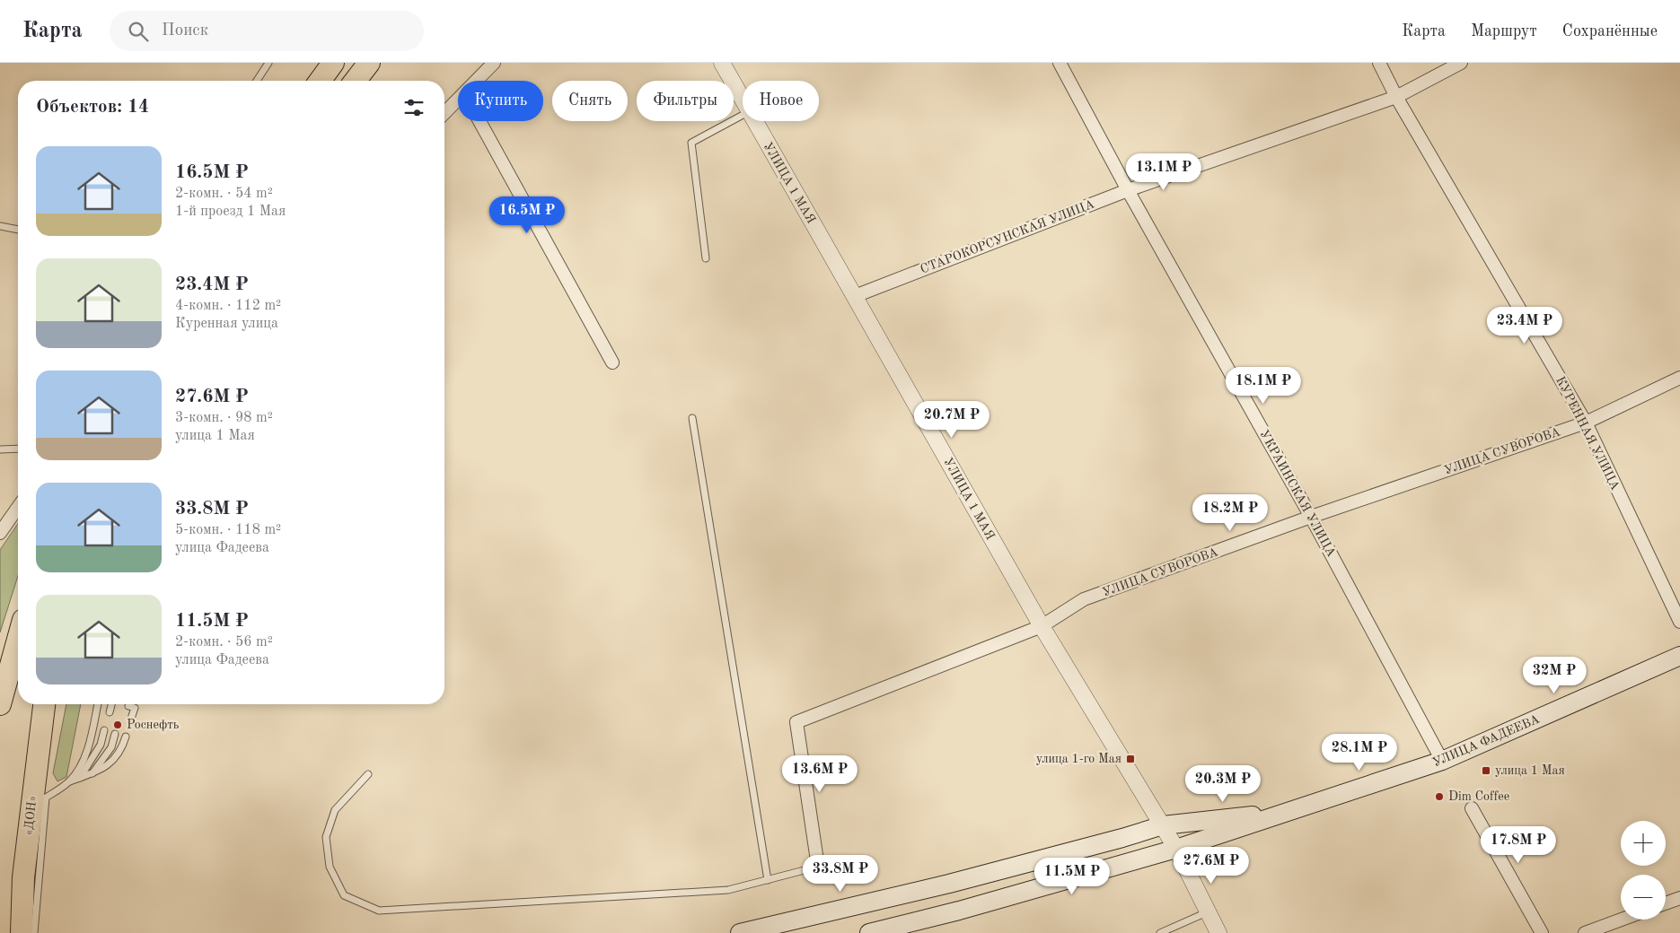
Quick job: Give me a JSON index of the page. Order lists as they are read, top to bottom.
{
  "streets": {
    "highway": ["«ДОН»"],
    "main road": ["УЛИЦА ФАДЕЕВА"],
    "street": [
      "УЛИЦА 1 МАЯ",
      "СТАРОКОРСУНСКАЯ УЛИЦА",
      "КУРЕННАЯ УЛИЦА",
      "УЛИЦА СУВОРОВА",
      "УКРАИНСКАЯ УЛИЦА"
    ]
  },
  "crossings": [
    ["УЛИЦА 1 МАЯ", "СТАРОКОРСУНСКАЯ УЛИЦА"],
    ["УЛИЦА 1 МАЯ", "УЛИЦА СУВОРОВА"],
    ["УЛИЦА 1 МАЯ", "УЛИЦА ФАДЕЕВА"],
    ["СТАРОКОРСУНСКАЯ УЛИЦА", "КУРЕННАЯ УЛИЦА"],
    ["СТАРОКОРСУНСКАЯ УЛИЦА", "УКРАИНСКАЯ УЛИЦА"],
    ["КУРЕННАЯ УЛИЦА", "УЛИЦА СУВОРОВА"],
    ["УЛИЦА СУВОРОВА", "УКРАИНСКАЯ УЛИЦА"],
    ["УКРАИНСКАЯ УЛИЦА", "УЛИЦА ФАДЕЕВА"]
  ],
  "places": {
    "other": ["Роснефть", "Dim Coffee"],
    "transit": ["улица 1-го Мая", "улица 1 Мая"]
  },
  "page": {
    "header": "Карта",
    "search": "Поиск",
    "nav": ["Карта", "Маршрут", "Сохранённые"],
    "chip": [
      "Купить",
      "Снять",
      "Фильтры",
      "Новое"
    ],
    "heading": "Объектов: 14",
    "list": [
      {
        "name": "16.5M ₽",
        "note": "2-комн. · 54 m² · 1-й проезд 1 Мая"
      },
      {
        "name": "23.4M ₽",
        "note": "4-комн. · 112 m² · Куренная улица"
      },
      {
        "name": "27.6M ₽",
        "note": "3-комн. · 98 m² · улица 1 Мая"
      },
      {
        "name": "33.8M ₽",
        "note": "5-комн. · 118 m² · улица Фадеева"
      },
      {
        "name": "11.5M ₽",
        "note": "2-комн. · 56 m² · улица Фадеева"
      }
    ],
    "price": [
      "13.1M ₽",
      "16.5M ₽",
      "23.4M ₽",
      "18.1M ₽",
      "20.7M ₽",
      "18.2M ₽",
      "32M ₽",
      "28.1M ₽",
      "13.6M ₽",
      "20.3M ₽",
      "17.8M ₽",
      "27.6M ₽",
      "33.8M ₽",
      "11.5M ₽"
    ],
    "map_buttons": ["+", "−"]
  }
}
